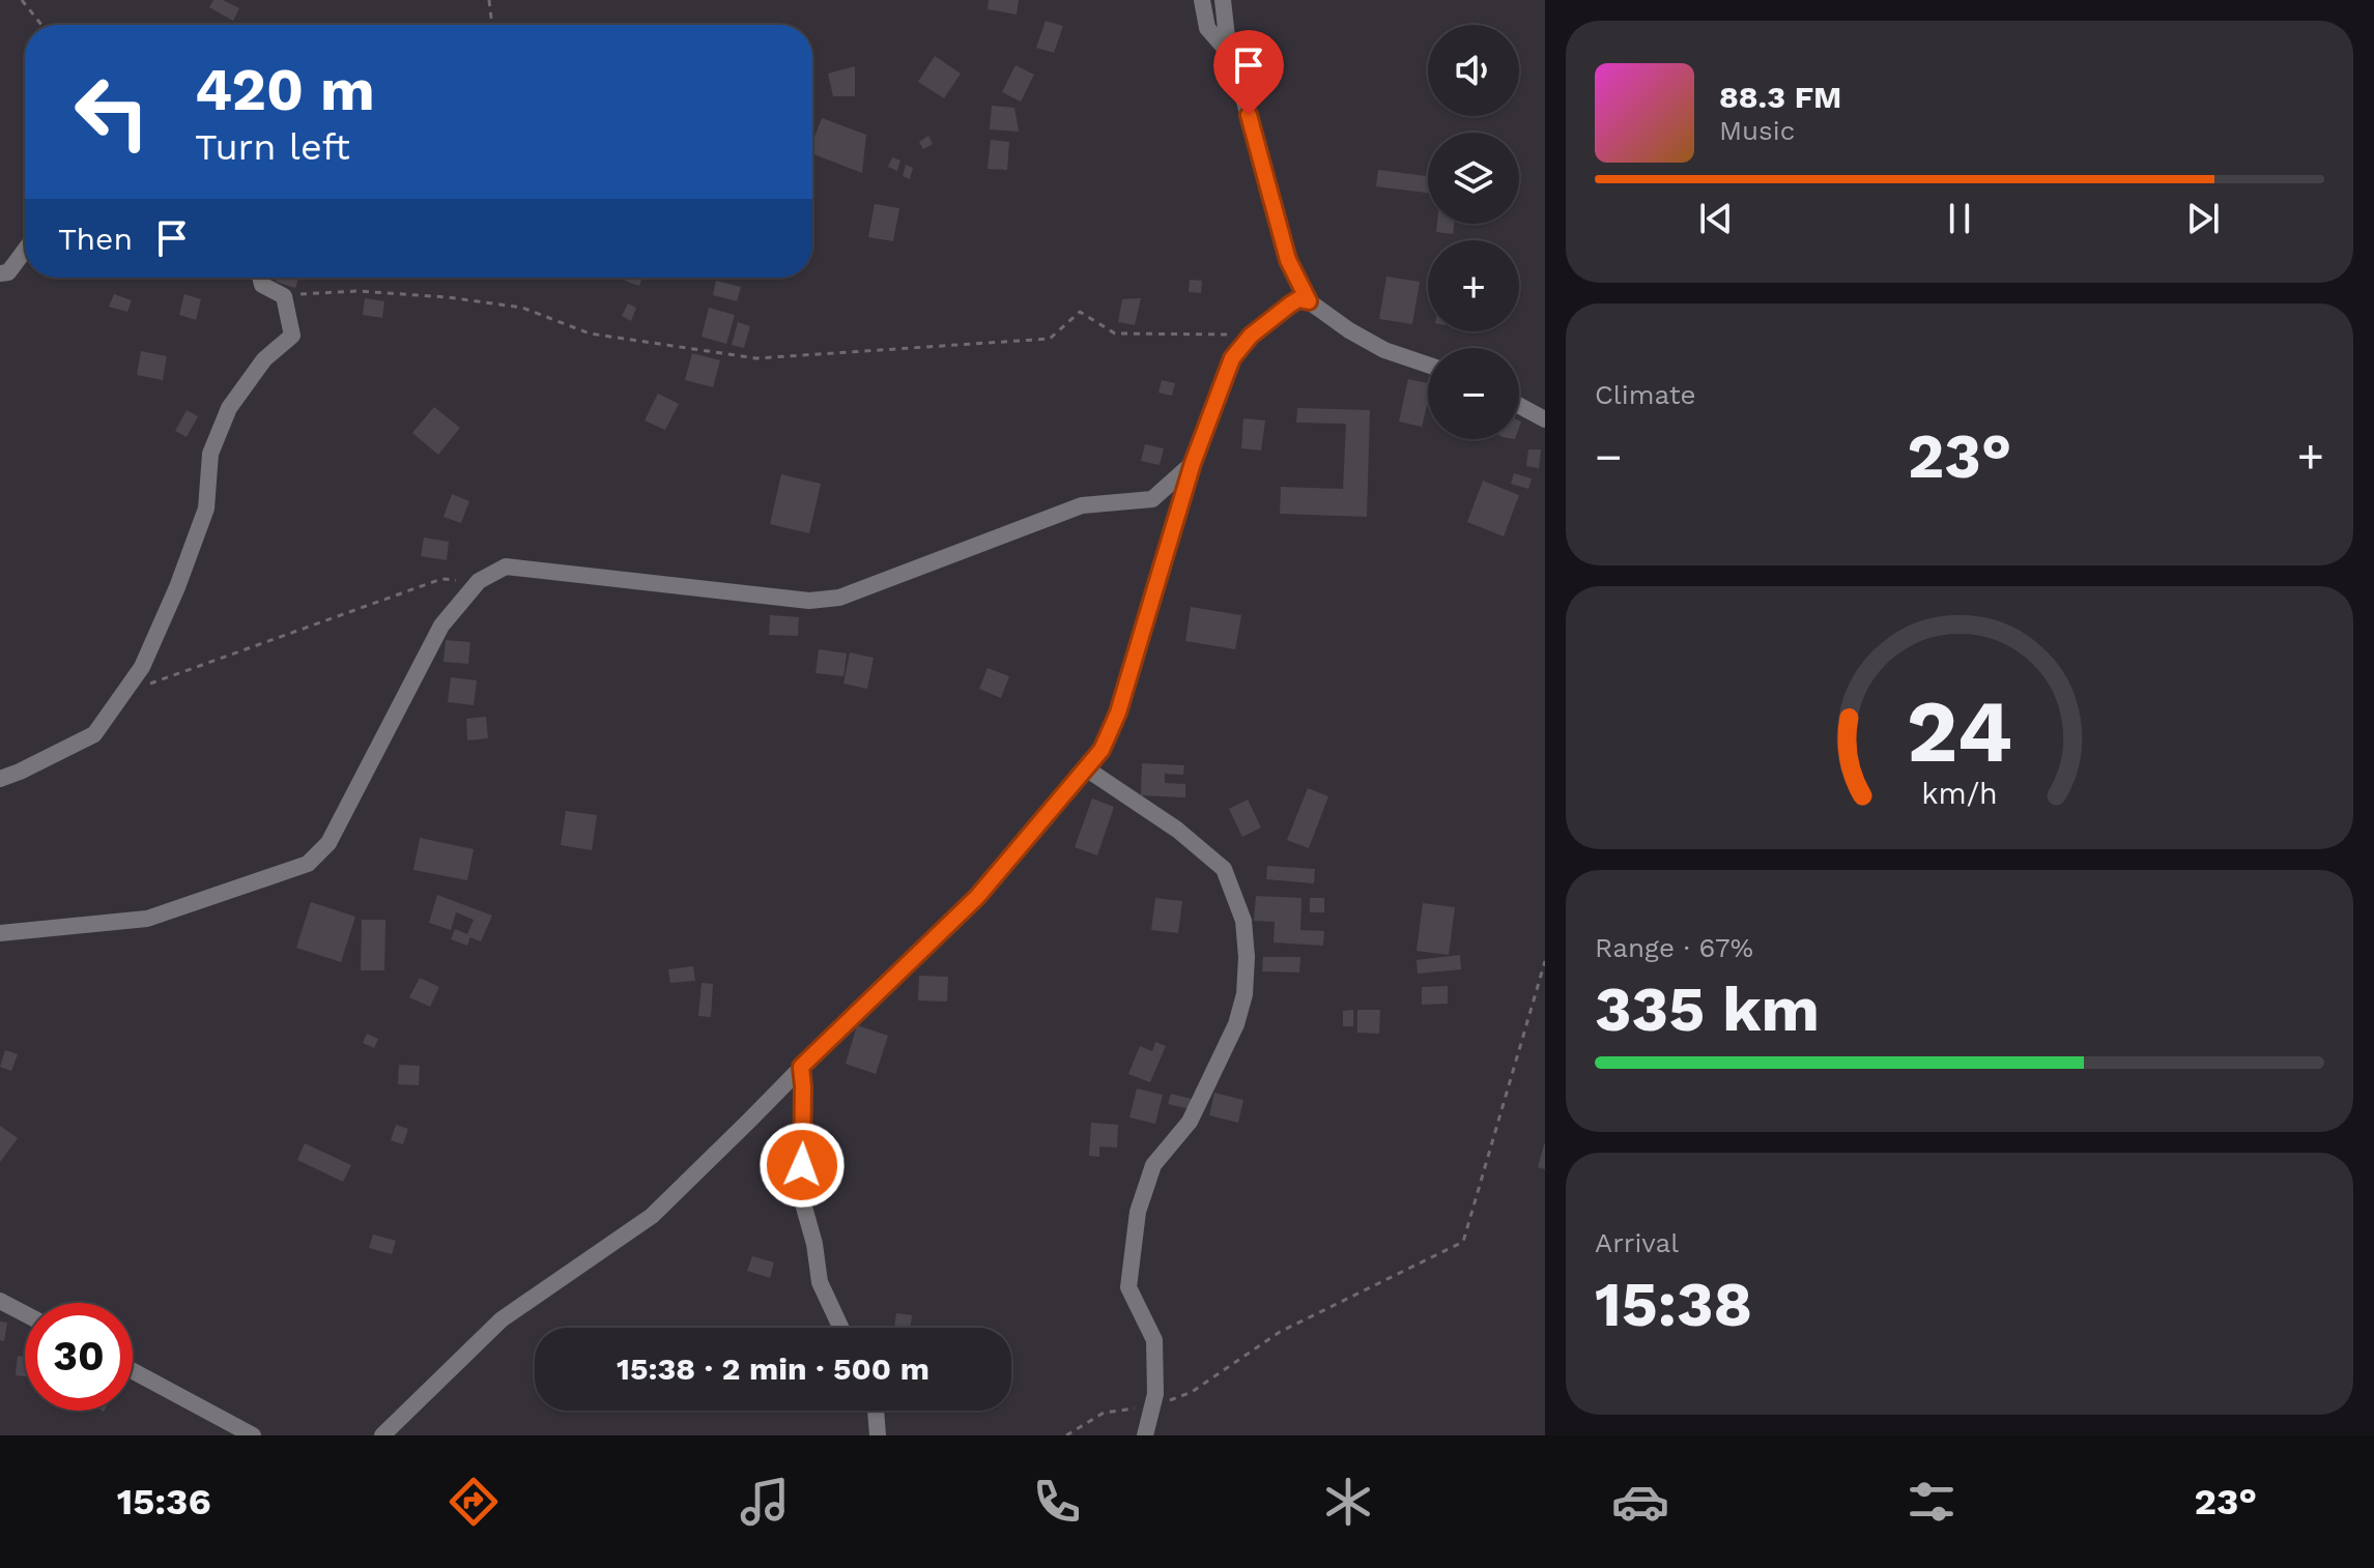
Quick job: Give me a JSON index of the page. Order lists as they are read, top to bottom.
{
  "page": {
    "map_buttons": ["+", "−"],
    "turn": ["420 m", "Turn left"],
    "song": ["88.3 FM", "Music"],
    "then": "Then",
    "tile": [
      "Climate",
      ["Range · 67%", "335 km"],
      ["Arrival", "15:38"]
    ],
    "heat": ["−", "23°", "+"],
    "limit": "30",
    "trip": "15:38 · 2 min · 500 m",
    "tabs": ["15:36", "23°"],
    "gauge": ["24", "km/h"]
  }
}
